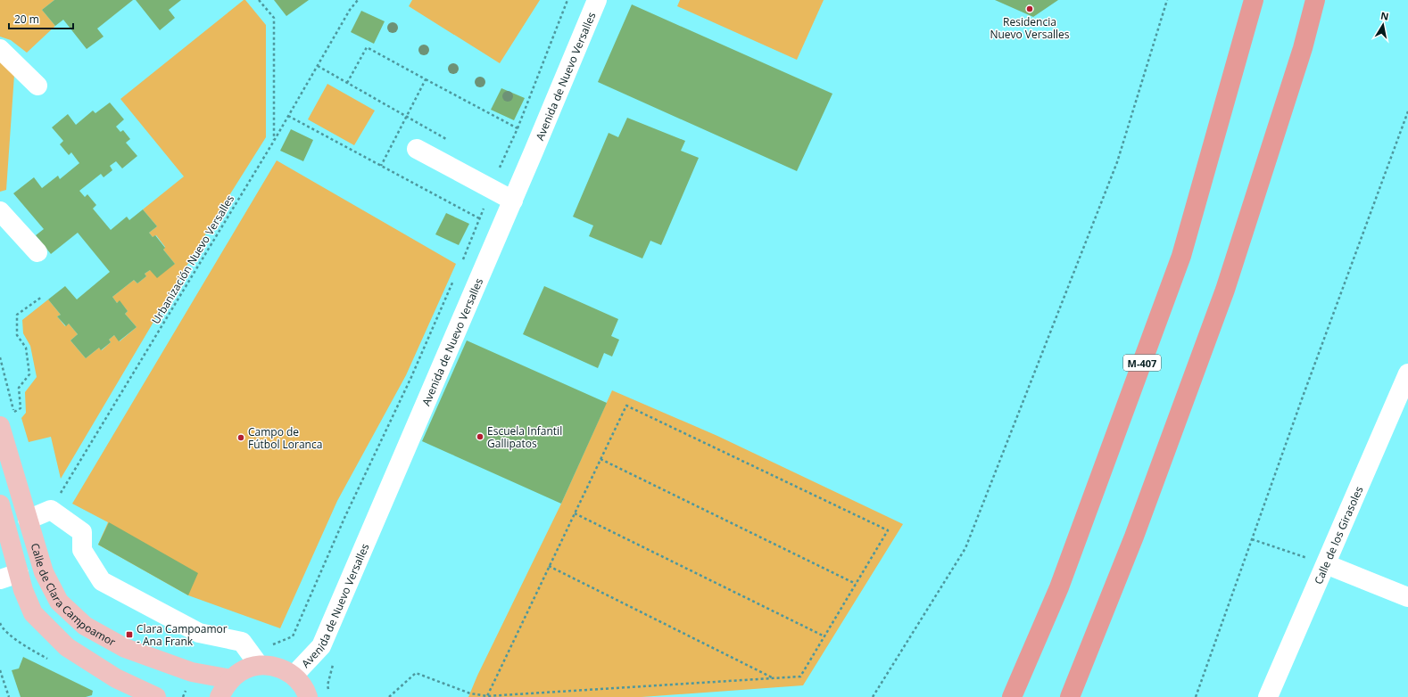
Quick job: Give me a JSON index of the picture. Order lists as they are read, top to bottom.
{
  "streets": {
    "highway": ["M-407"],
    "main road": ["Calle de Clara Campoamor"],
    "street": ["Avenida de Nuevo Versalles", "Calle de los Girasoles"],
    "path": ["Urbanización Nuevo Versalles"]
  },
  "places": {
    "other": ["Residencia Nuevo Versalles", "Escuela Infantil Gallipatos", "Campo de Fútbol Loranca"],
    "transit": ["Clara Campoamor - Ana Frank"]
  },
  "scale_bar": "20 m",
  "north": "top"
}
